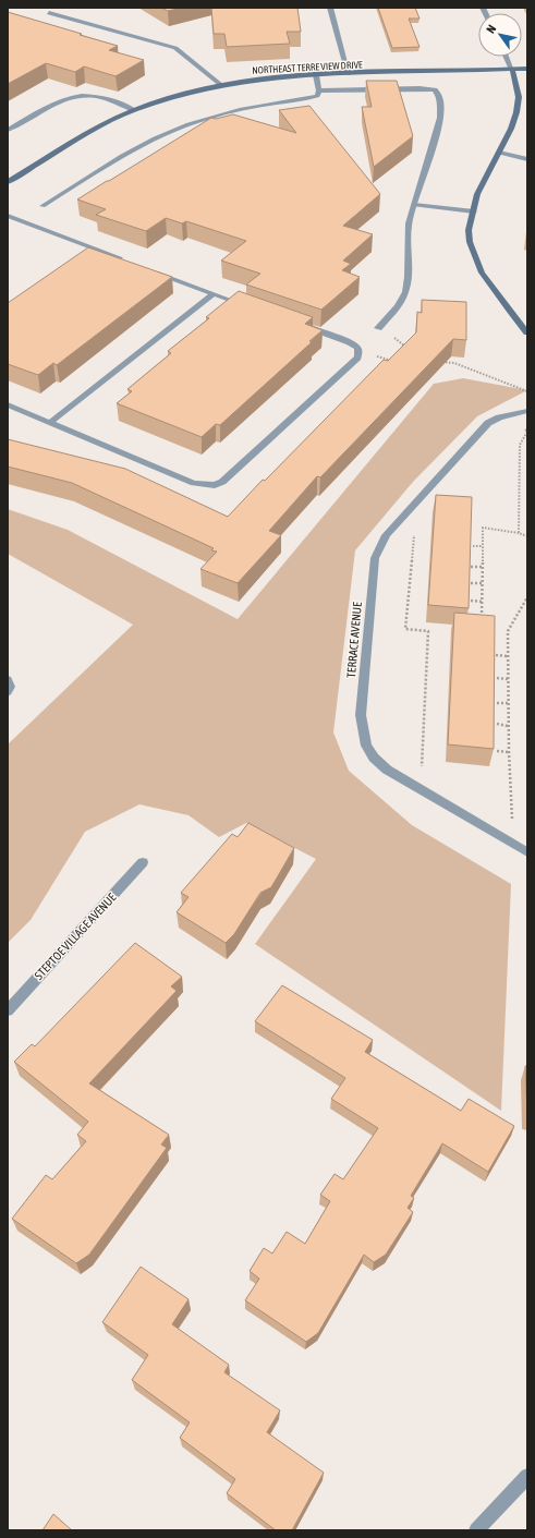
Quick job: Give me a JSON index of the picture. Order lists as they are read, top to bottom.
{
  "streets": {
    "main road": ["NORTHEAST TERRE VIEW DRIVE"],
    "street": ["TERRACE AVENUE", "STEPTOE VILLAGE AVENUE"]
  },
  "north": "top left"
}
